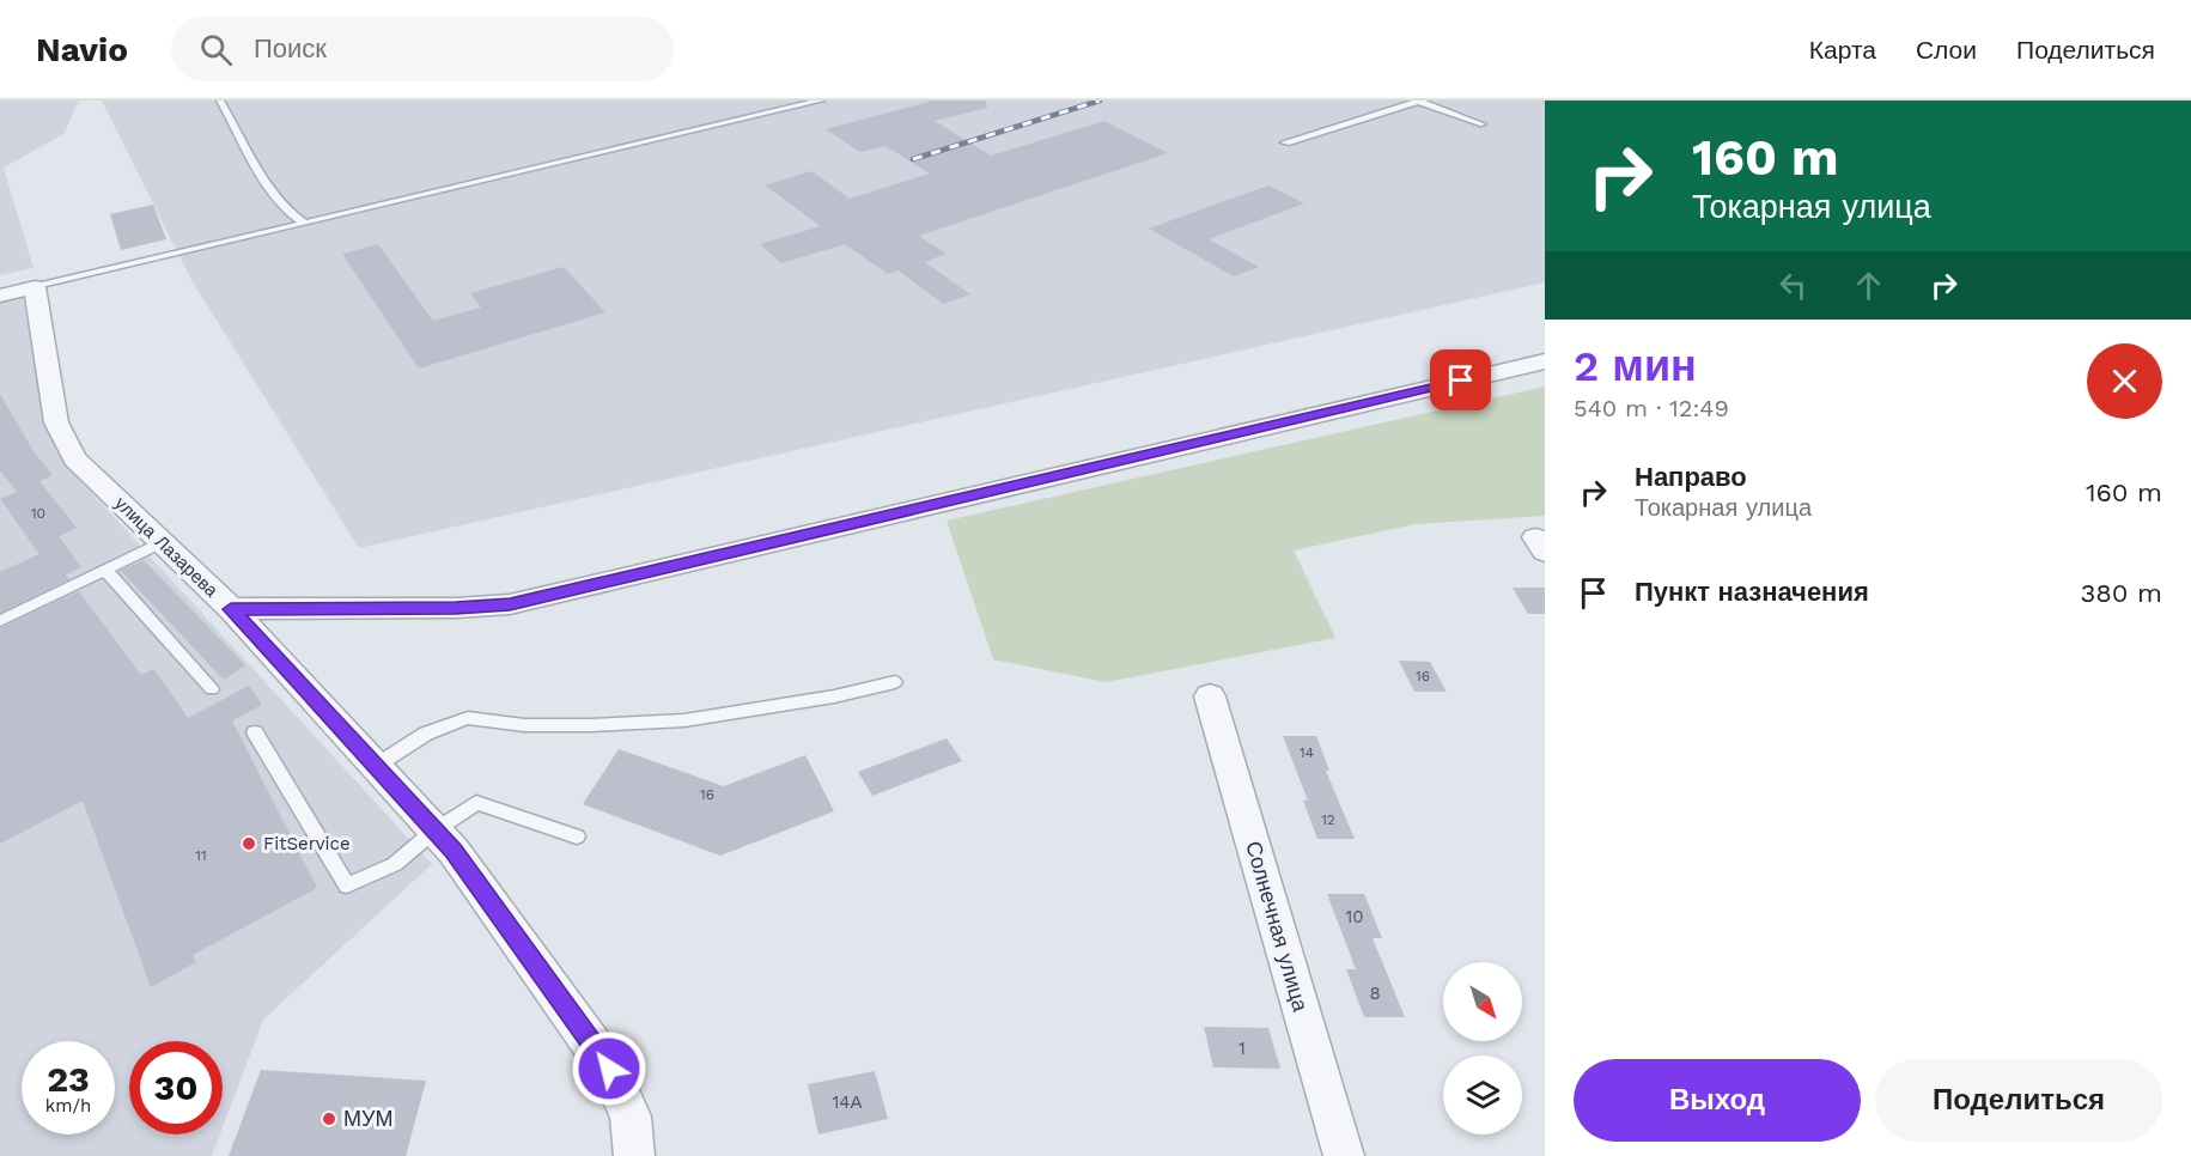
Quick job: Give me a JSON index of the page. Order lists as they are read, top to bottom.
{
  "streets": {
    "street": ["улица Лазарева", "Солнечная улица"]
  },
  "places": ["FitService", "МУМ"],
  "house_numbers": [
    "10",
    "16",
    "14",
    "16",
    "12",
    "11",
    "10",
    "8",
    "1",
    "14А"
  ],
  "north": "bottom right",
  "page": {
    "header": "Navio",
    "search": "Поиск",
    "nav": ["Карта", "Слои", "Поделиться"],
    "turn": ["160 m", "Токарная улица"],
    "heading": ["2 мин", "540 m · 12:49"],
    "list": [
      {
        "name": "Направо",
        "note": "Токарная улица",
        "value": "160 m"
      },
      {
        "name": "Пункт назначения",
        "value": "380 m"
      }
    ],
    "speed": "23 km/h",
    "limit": "30",
    "buttons": ["Выход", "Поделиться"]
  }
}
